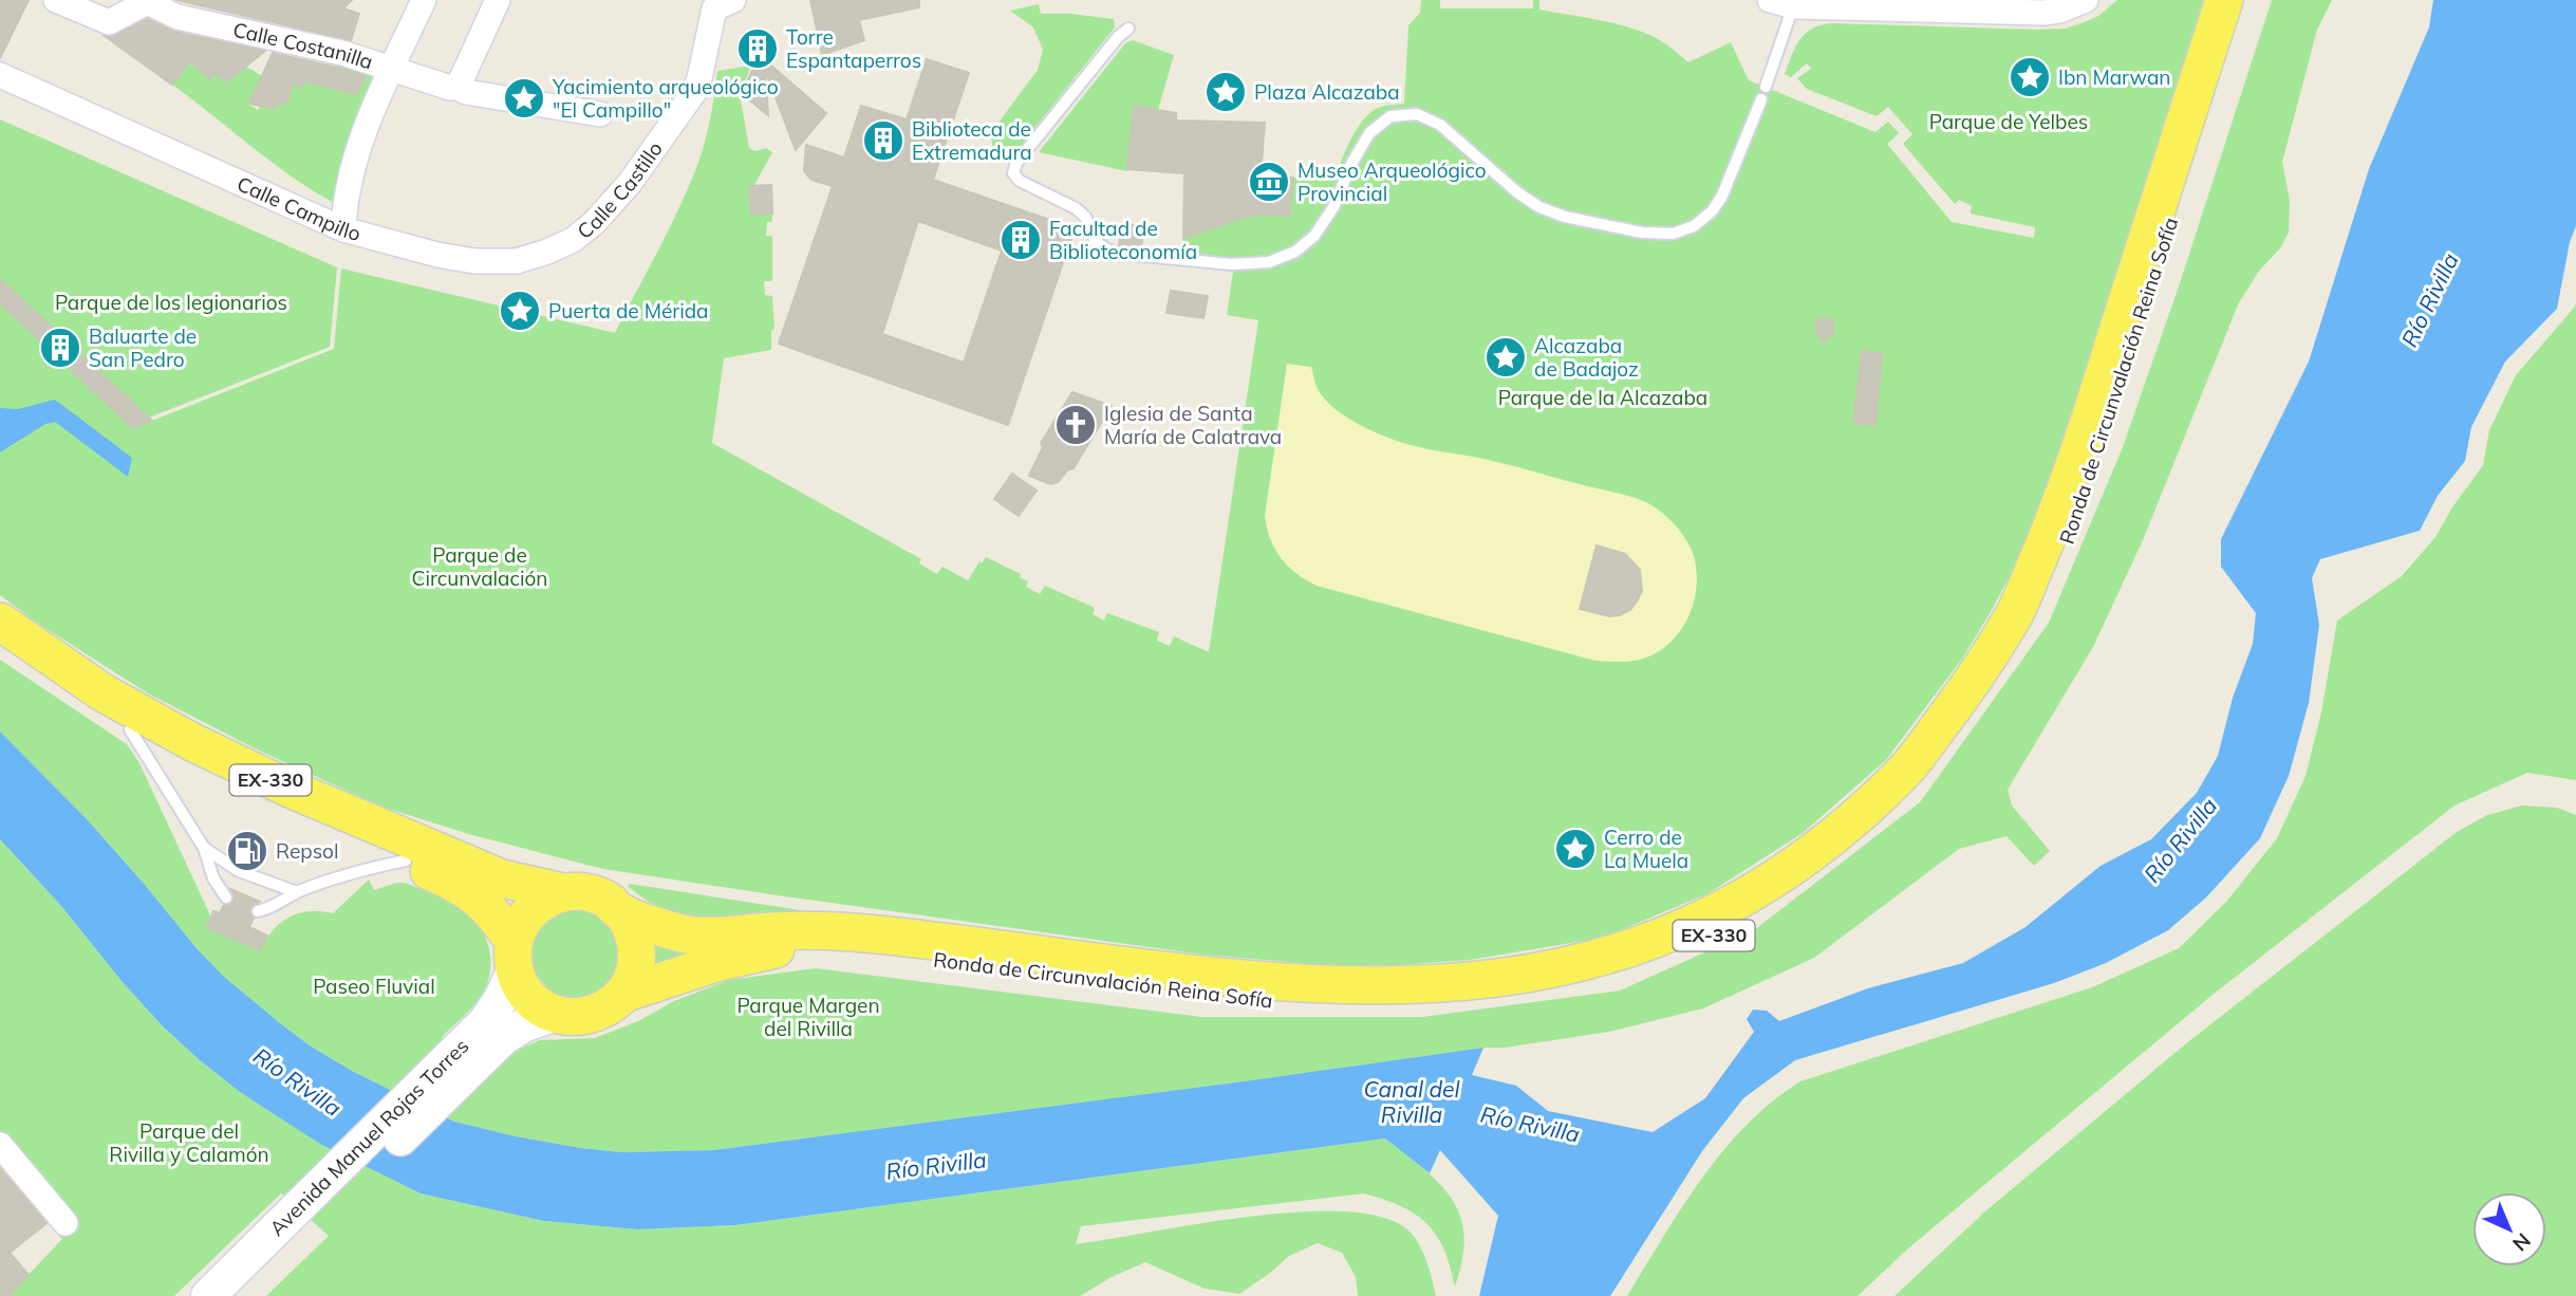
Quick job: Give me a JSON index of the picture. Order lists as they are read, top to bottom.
{
  "streets": {
    "main road": ["Ronda de Circunvalación Reina Sofía", "EX-330", "Avenida Manuel Rojas Torres"],
    "street": ["Calle Costanilla", "Calle Castillo", "Calle Campillo"]
  },
  "crossings": [
    ["Calle Castillo", "Calle Campillo"],
    ["Ronda de Circunvalación Reina Sofía", "EX-330"],
    ["Ronda de Circunvalación Reina Sofía", "Avenida Manuel Rojas Torres"],
    ["EX-330", "Avenida Manuel Rojas Torres"]
  ],
  "water": ["Río Rivilla", "Canal del Rivilla"],
  "parks": [
    "Parque de Yelbes",
    "Parque de los legionarios",
    "Parque de la Alcazaba",
    "Parque de Circunvalación",
    "Paseo Fluvial",
    "Parque Margen del Rivilla",
    "Parque del Rivilla y Calamón"
  ],
  "places": {
    "building": [
      "Torre Espantaperros",
      "Biblioteca de Extremadura",
      "Facultad de Biblioteconomía",
      "Baluarte de San Pedro"
    ],
    "place": [
      "Ibn Marwan",
      "Plaza Alcazaba",
      "Yacimiento arqueológico \"El Campillo\"",
      "Puerta de Mérida",
      "Alcazaba de Badajoz",
      "Cerro de La Muela"
    ],
    "museum": ["Museo Arqueológico Provincial"],
    "church": ["Iglesia de Santa María de Calatrava"],
    "fuel station": ["Repsol"]
  },
  "north": "bottom right"
}
